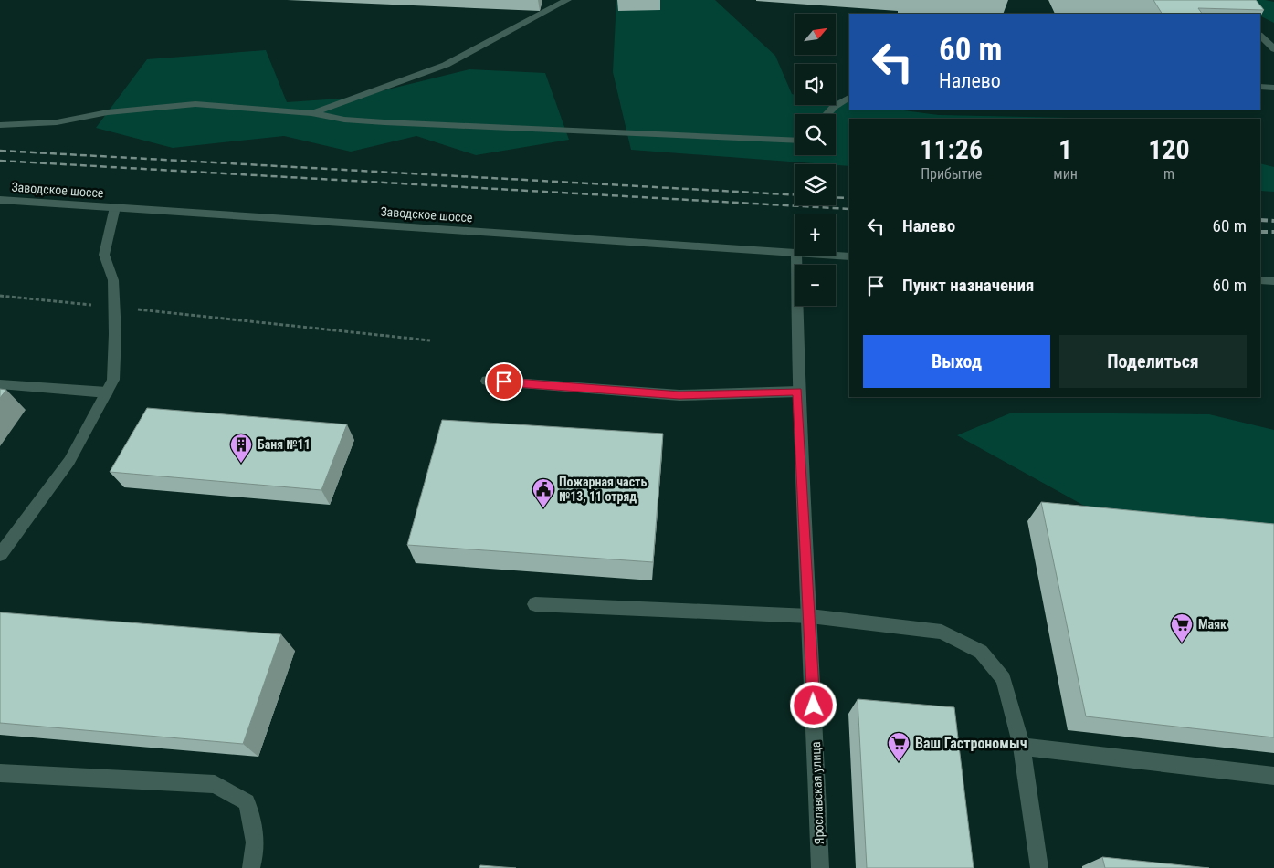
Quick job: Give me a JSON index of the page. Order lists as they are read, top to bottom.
{
  "streets": {
    "street": ["Заводское шоссе", "Ярославская улица"]
  },
  "places": {
    "building": ["Баня №11"],
    "public building": ["Пожарная часть №13, 11 отряд"],
    "supermarket": ["Маяк", "Ваш Гастрономыч"]
  },
  "north": "top right",
  "page": {
    "map_buttons": ["+", "−"],
    "turn": ["60 m", "Налево"],
    "eta": [
      "11:26",
      "Прибытие",
      "1",
      "мин",
      "120",
      "m"
    ],
    "list": [
      {
        "name": "Налево",
        "value": "60 m"
      },
      {
        "name": "Пункт назначения",
        "value": "60 m"
      }
    ],
    "buttons": ["Выход", "Поделиться"]
  }
}
